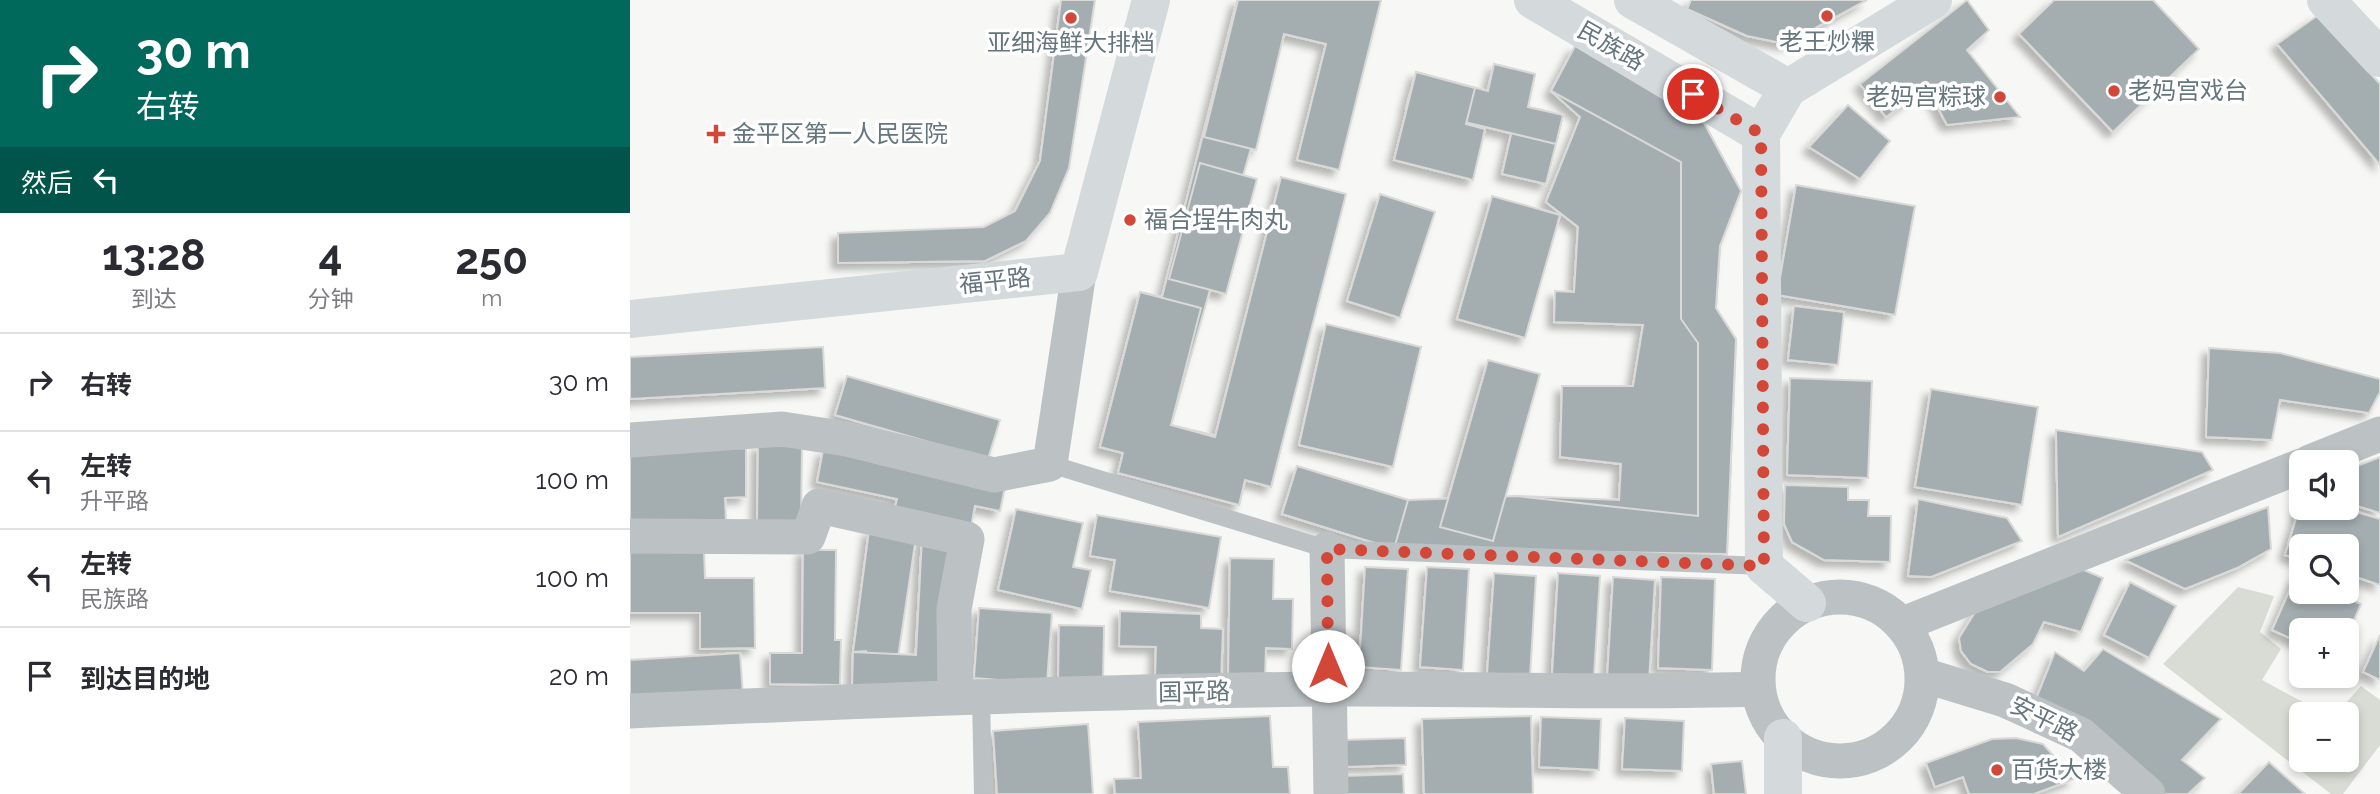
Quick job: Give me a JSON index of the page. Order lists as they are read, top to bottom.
{
  "streets": {
    "street": [
      "民族路",
      "福平路",
      "国平路",
      "安平路"
    ]
  },
  "crossings": [
    ["国平路", "安平路"]
  ],
  "places": {
    "other": [
      "老王炒粿",
      "亚细海鲜大排档",
      "老妈宫戏台",
      "老妈宫粽球",
      "福合埕牛肉丸",
      "百货大楼"
    ],
    "health": ["金平区第一人民医院"]
  },
  "page": {
    "turn": ["30 m", "右转"],
    "then": "然后",
    "eta": [
      "13:28",
      "到达",
      "4",
      "分钟",
      "250",
      "m"
    ],
    "list": [
      {
        "name": "右转",
        "value": "30 m"
      },
      {
        "name": "左转",
        "note": "升平路",
        "value": "100 m"
      },
      {
        "name": "左转",
        "note": "民族路",
        "value": "100 m"
      },
      {
        "name": "到达目的地",
        "value": "20 m"
      }
    ],
    "map_buttons": ["+", "−"]
  }
}
